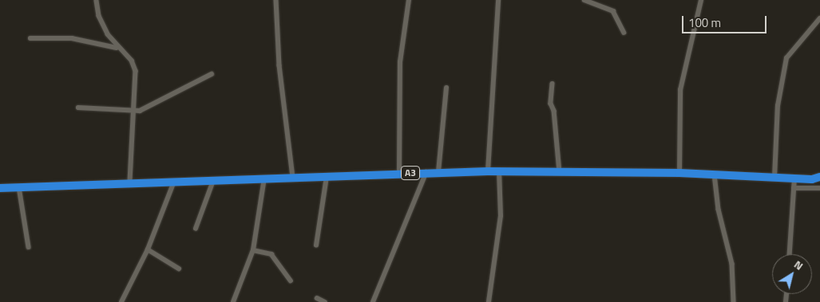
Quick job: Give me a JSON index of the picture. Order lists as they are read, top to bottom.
{
  "streets": {
    "highway": ["A3"]
  },
  "scale_bar": "100 m",
  "north": "top right"
}
